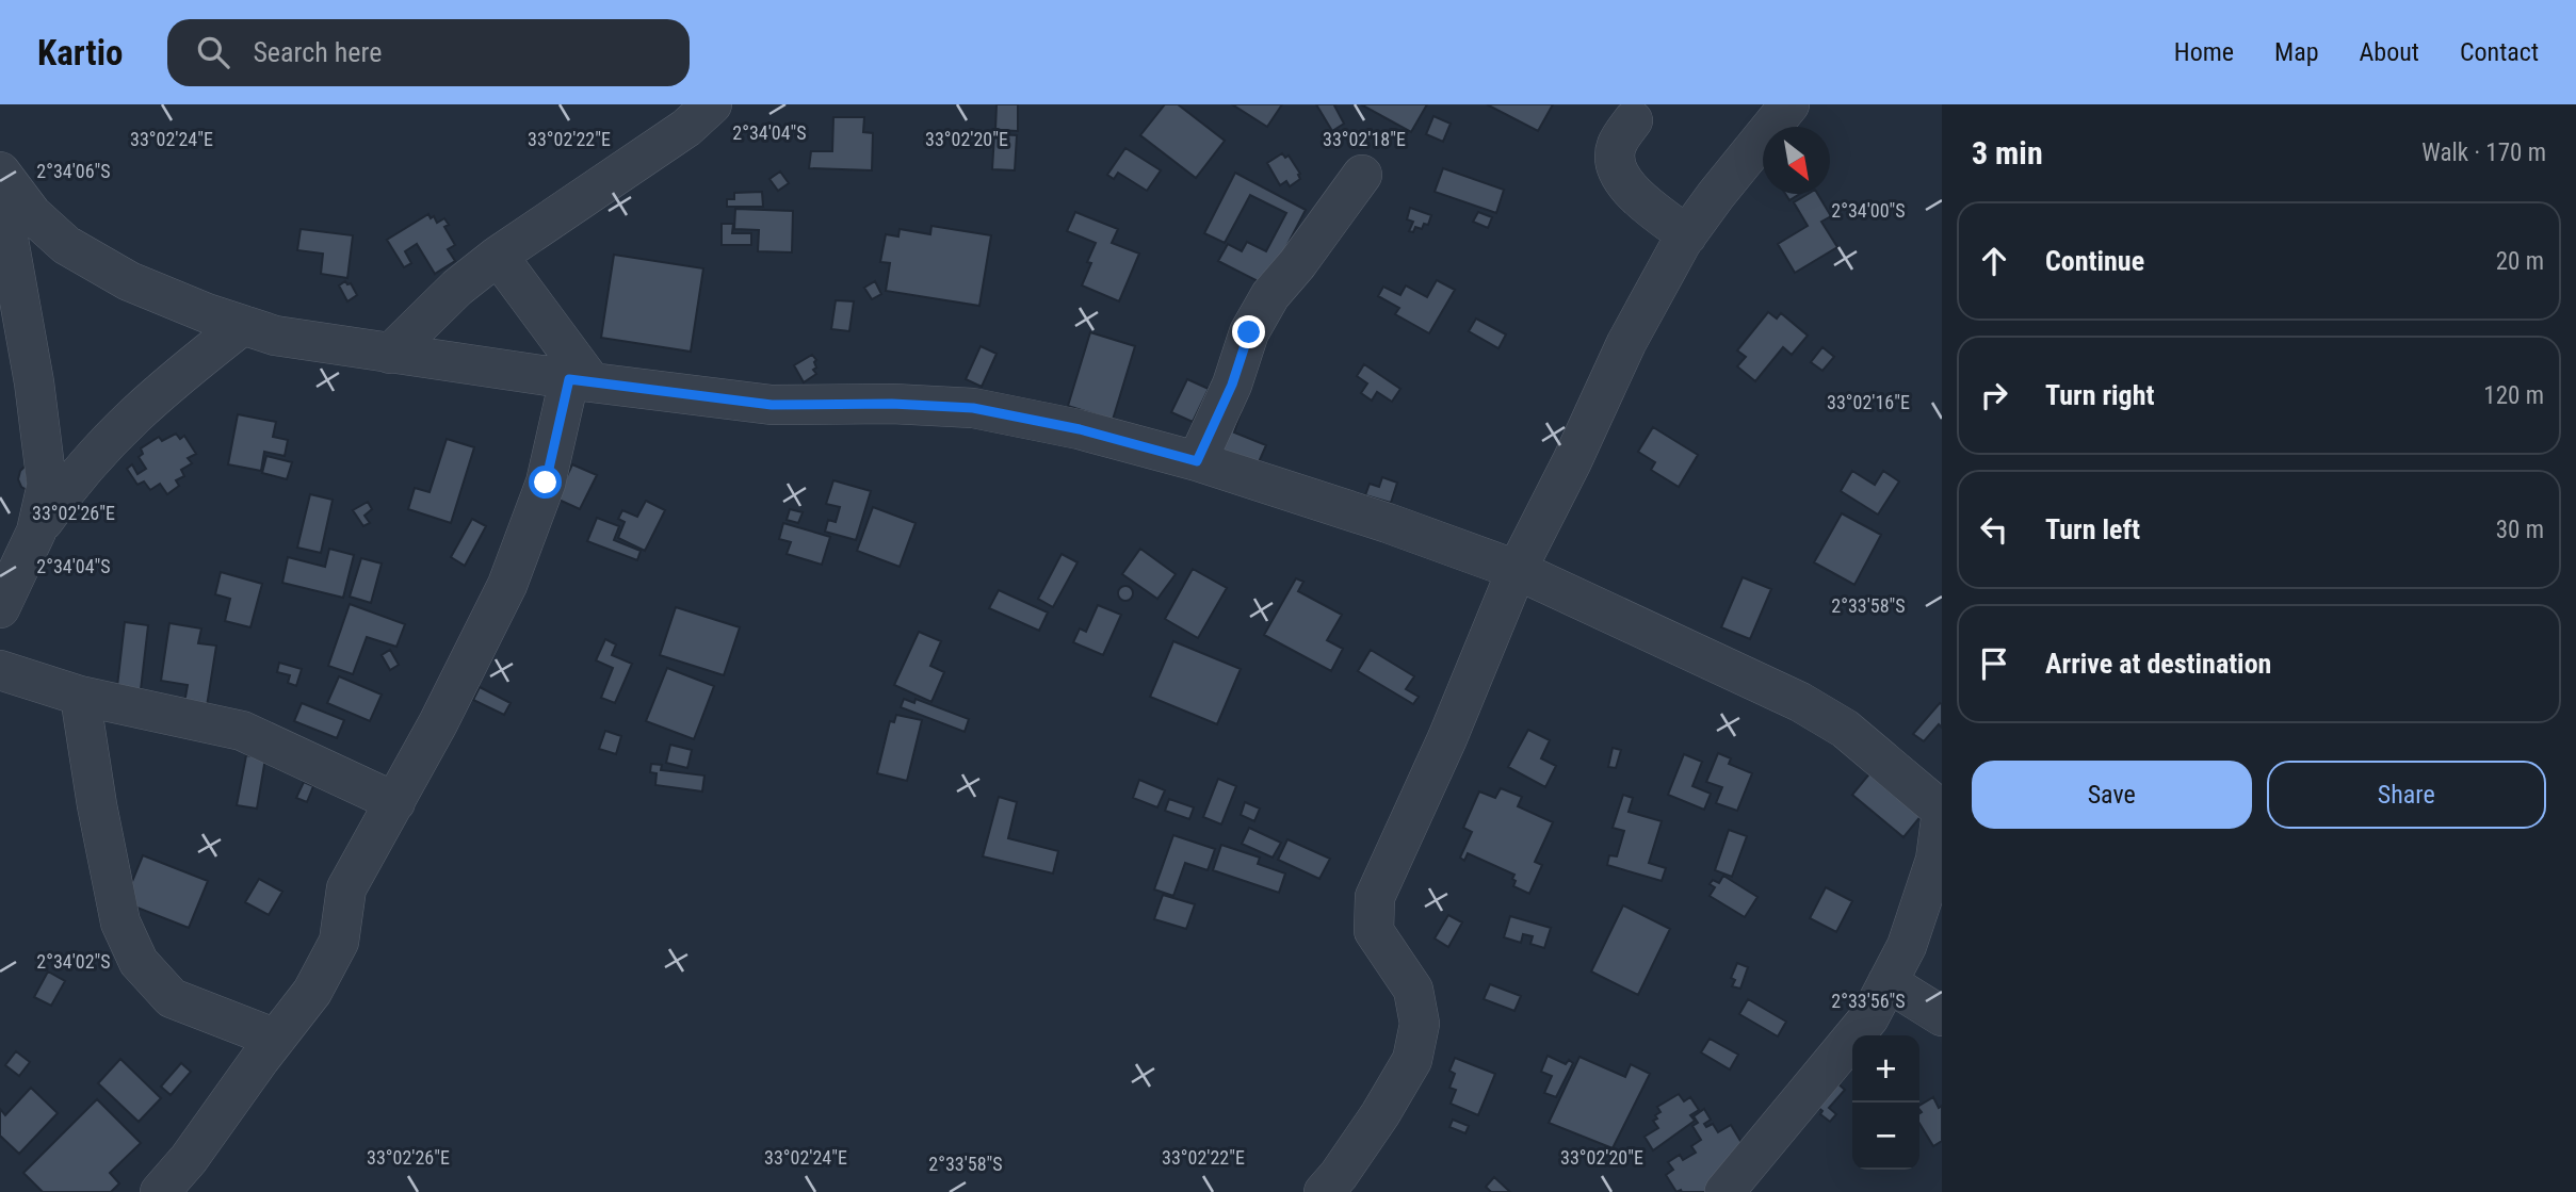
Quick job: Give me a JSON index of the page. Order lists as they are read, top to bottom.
{
  "north": "bottom right",
  "page": {
    "header": "Kartio",
    "search": "Search here",
    "nav": [
      "Home",
      "Map",
      "About",
      "Contact"
    ],
    "heading": ["3 min", "Walk · 170 m"],
    "list": [
      ["Continue", "20 m"],
      ["Turn right", "120 m"],
      ["Turn left", "30 m"],
      "Arrive at destination"
    ],
    "buttons": ["Save", "Share"],
    "map_buttons": ["+", "−"]
  },
  "coordinates": [
    "2°34'04\"S",
    "33°02'24\"E",
    "33°02'22\"E",
    "33°02'20\"E",
    "33°02'18\"E",
    "2°34'06\"S",
    "2°34'00\"S",
    "33°02'16\"E",
    "33°02'26\"E",
    "2°33'58\"S",
    "2°34'02\"S",
    "2°33'56\"S"
  ]
}
